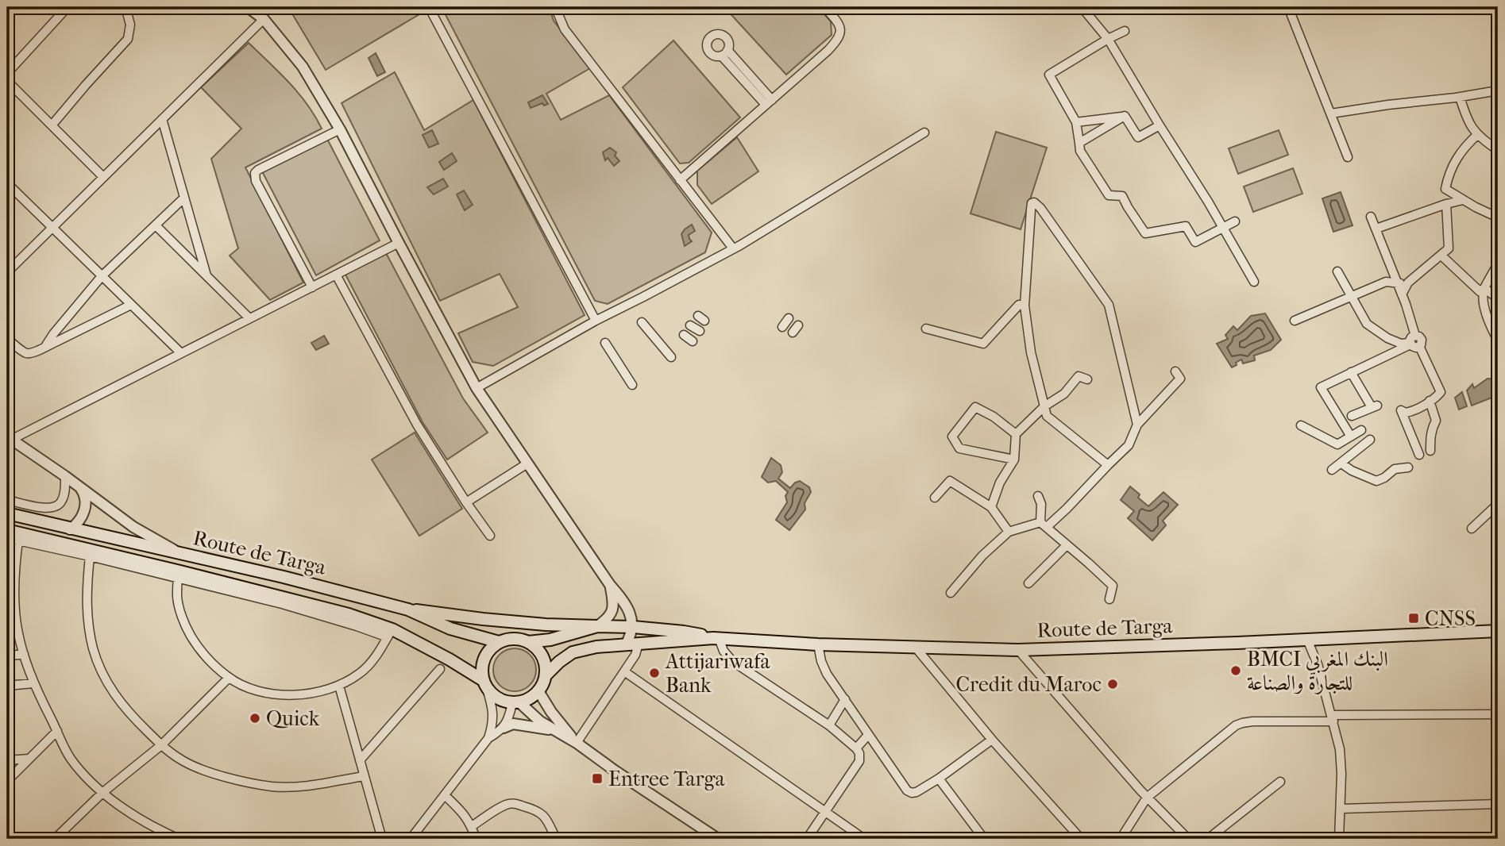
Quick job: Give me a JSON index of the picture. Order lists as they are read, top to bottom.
{
  "streets": {
    "main road": ["Route de Targa"]
  },
  "places": {
    "transit": ["CNSS", "Entree Targa"],
    "other": [
      "BMCI البنك المغربي للتجارة والصناعة",
      "Attijariwafa Bank",
      "Credit du Maroc",
      "Quick"
    ]
  }
}
